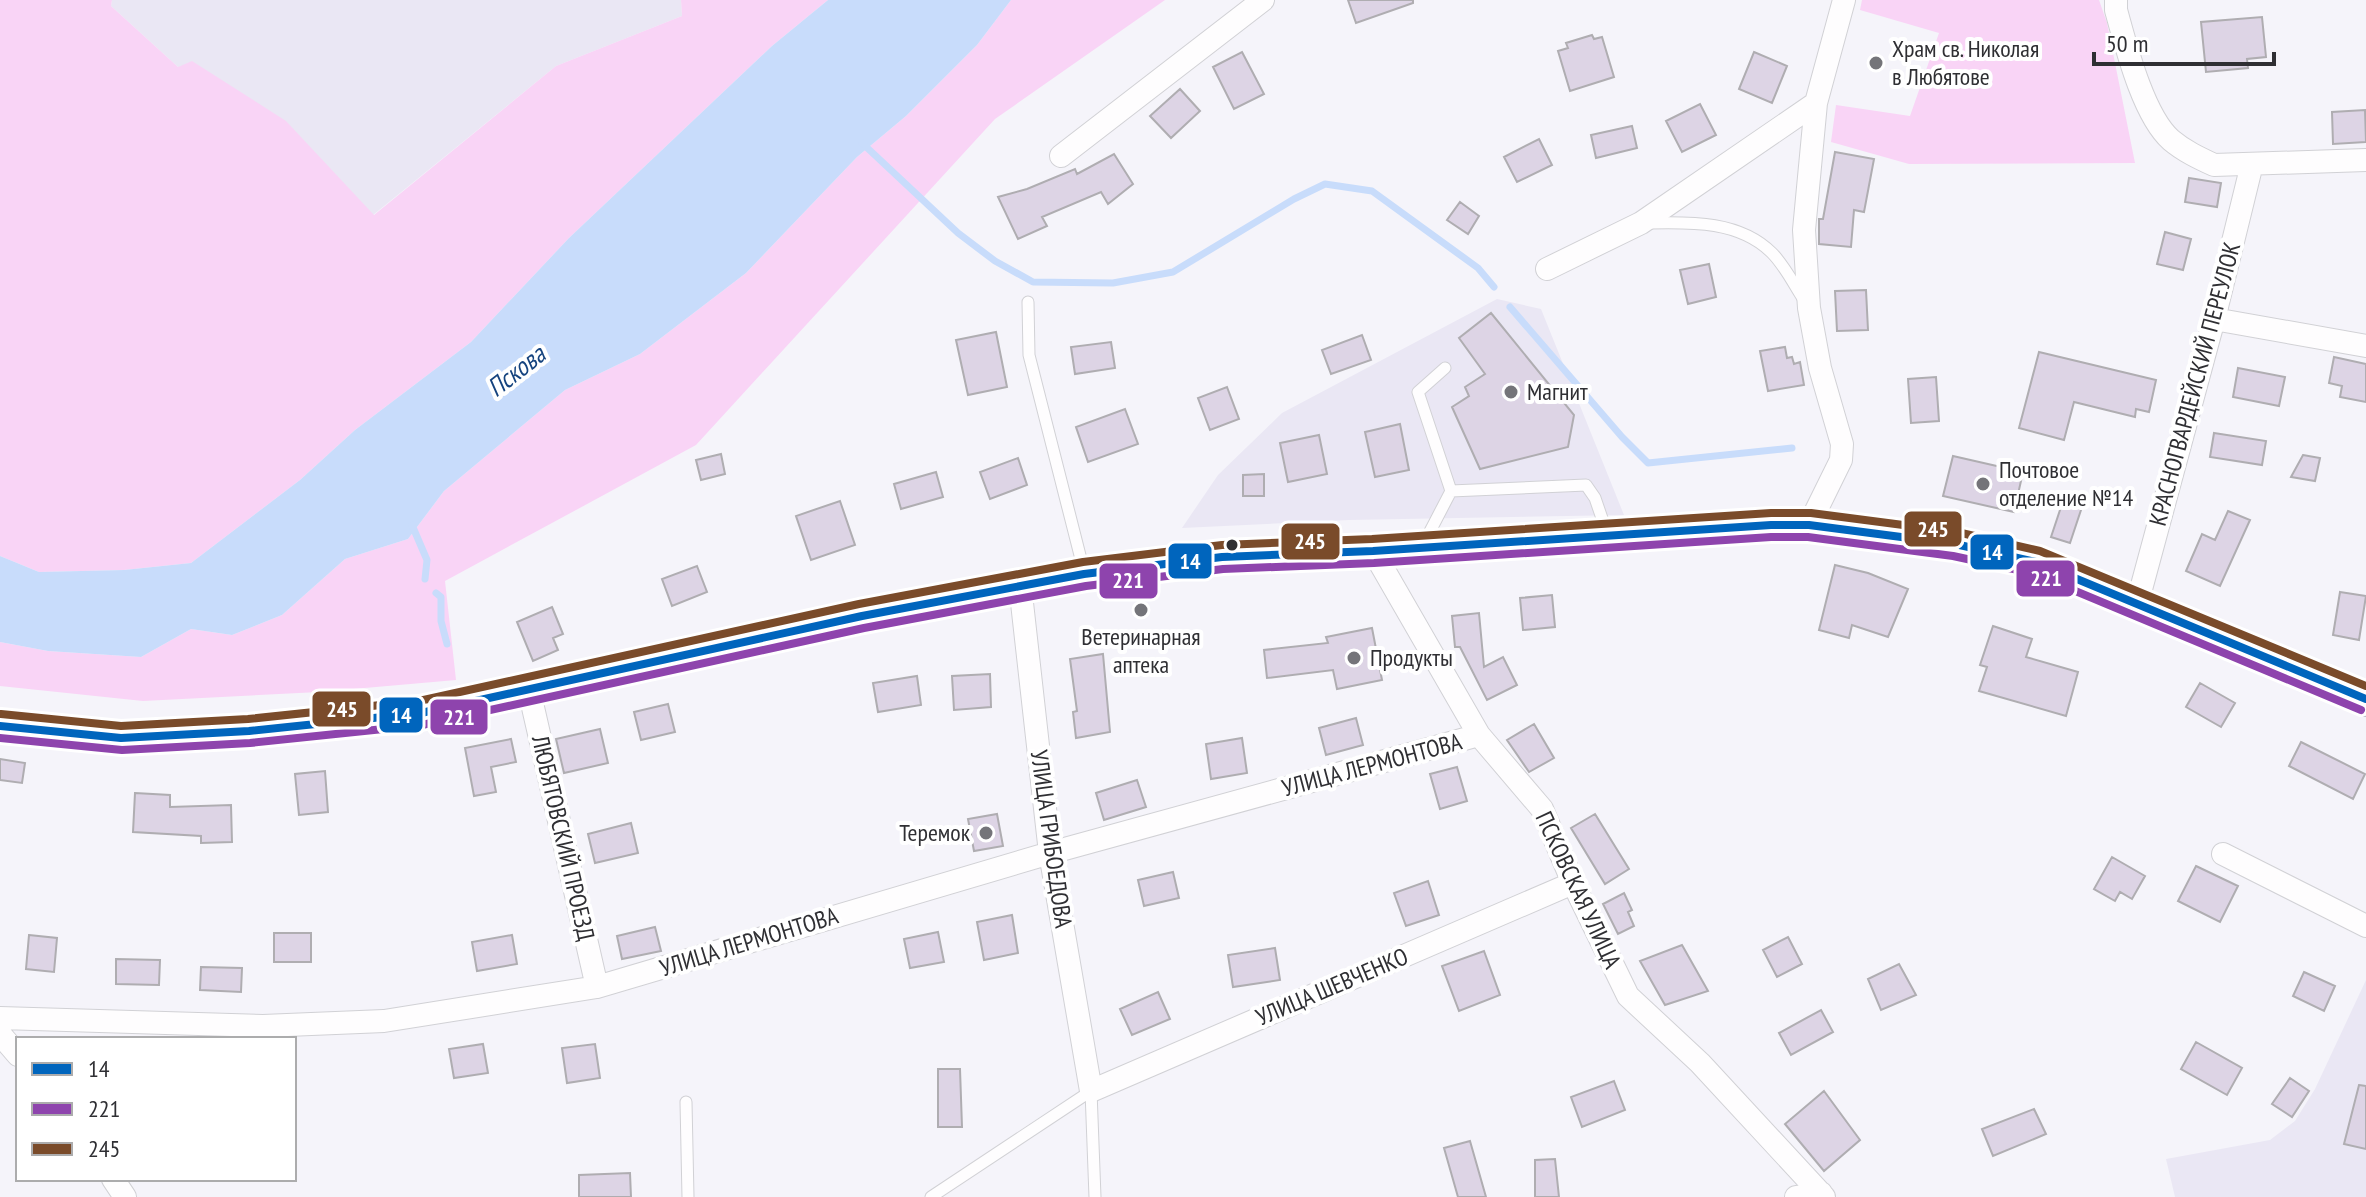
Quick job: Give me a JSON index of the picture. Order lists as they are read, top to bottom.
{
  "streets": {
    "street": [
      "КРАСНОГВАРДЕЙСКИЙ ПЕРЕУЛОК",
      "УЛИЦА ЛЕРМОНТОВА",
      "ЛЮБЯТОВСКИЙ ПРОЕЗД",
      "УЛИЦА ГРИБОЕДОВА",
      "ПСКОВСКАЯ УЛИЦА",
      "УЛИЦА ШЕВЧЕНКО"
    ]
  },
  "crossings": [
    ["УЛИЦА ЛЕРМОНТОВА", "ЛЮБЯТОВСКИЙ ПРОЕЗД"],
    ["УЛИЦА ЛЕРМОНТОВА", "УЛИЦА ГРИБОЕДОВА"],
    ["УЛИЦА ЛЕРМОНТОВА", "ПСКОВСКАЯ УЛИЦА"],
    ["УЛИЦА ГРИБОЕДОВА", "УЛИЦА ШЕВЧЕНКО"],
    ["ПСКОВСКАЯ УЛИЦА", "УЛИЦА ШЕВЧЕНКО"]
  ],
  "water": ["Пскова"],
  "places": [
    "Храм св. Николая в Любятове",
    "Магнит",
    "Почтовое отделение №14",
    "Ветеринарная аптека",
    "Продукты",
    "Теремок"
  ],
  "lines": ["transit line 245", "transit line 14", "transit line 221"],
  "legend": ["14", "221", "245"],
  "scale_bar": "50 m"
}
